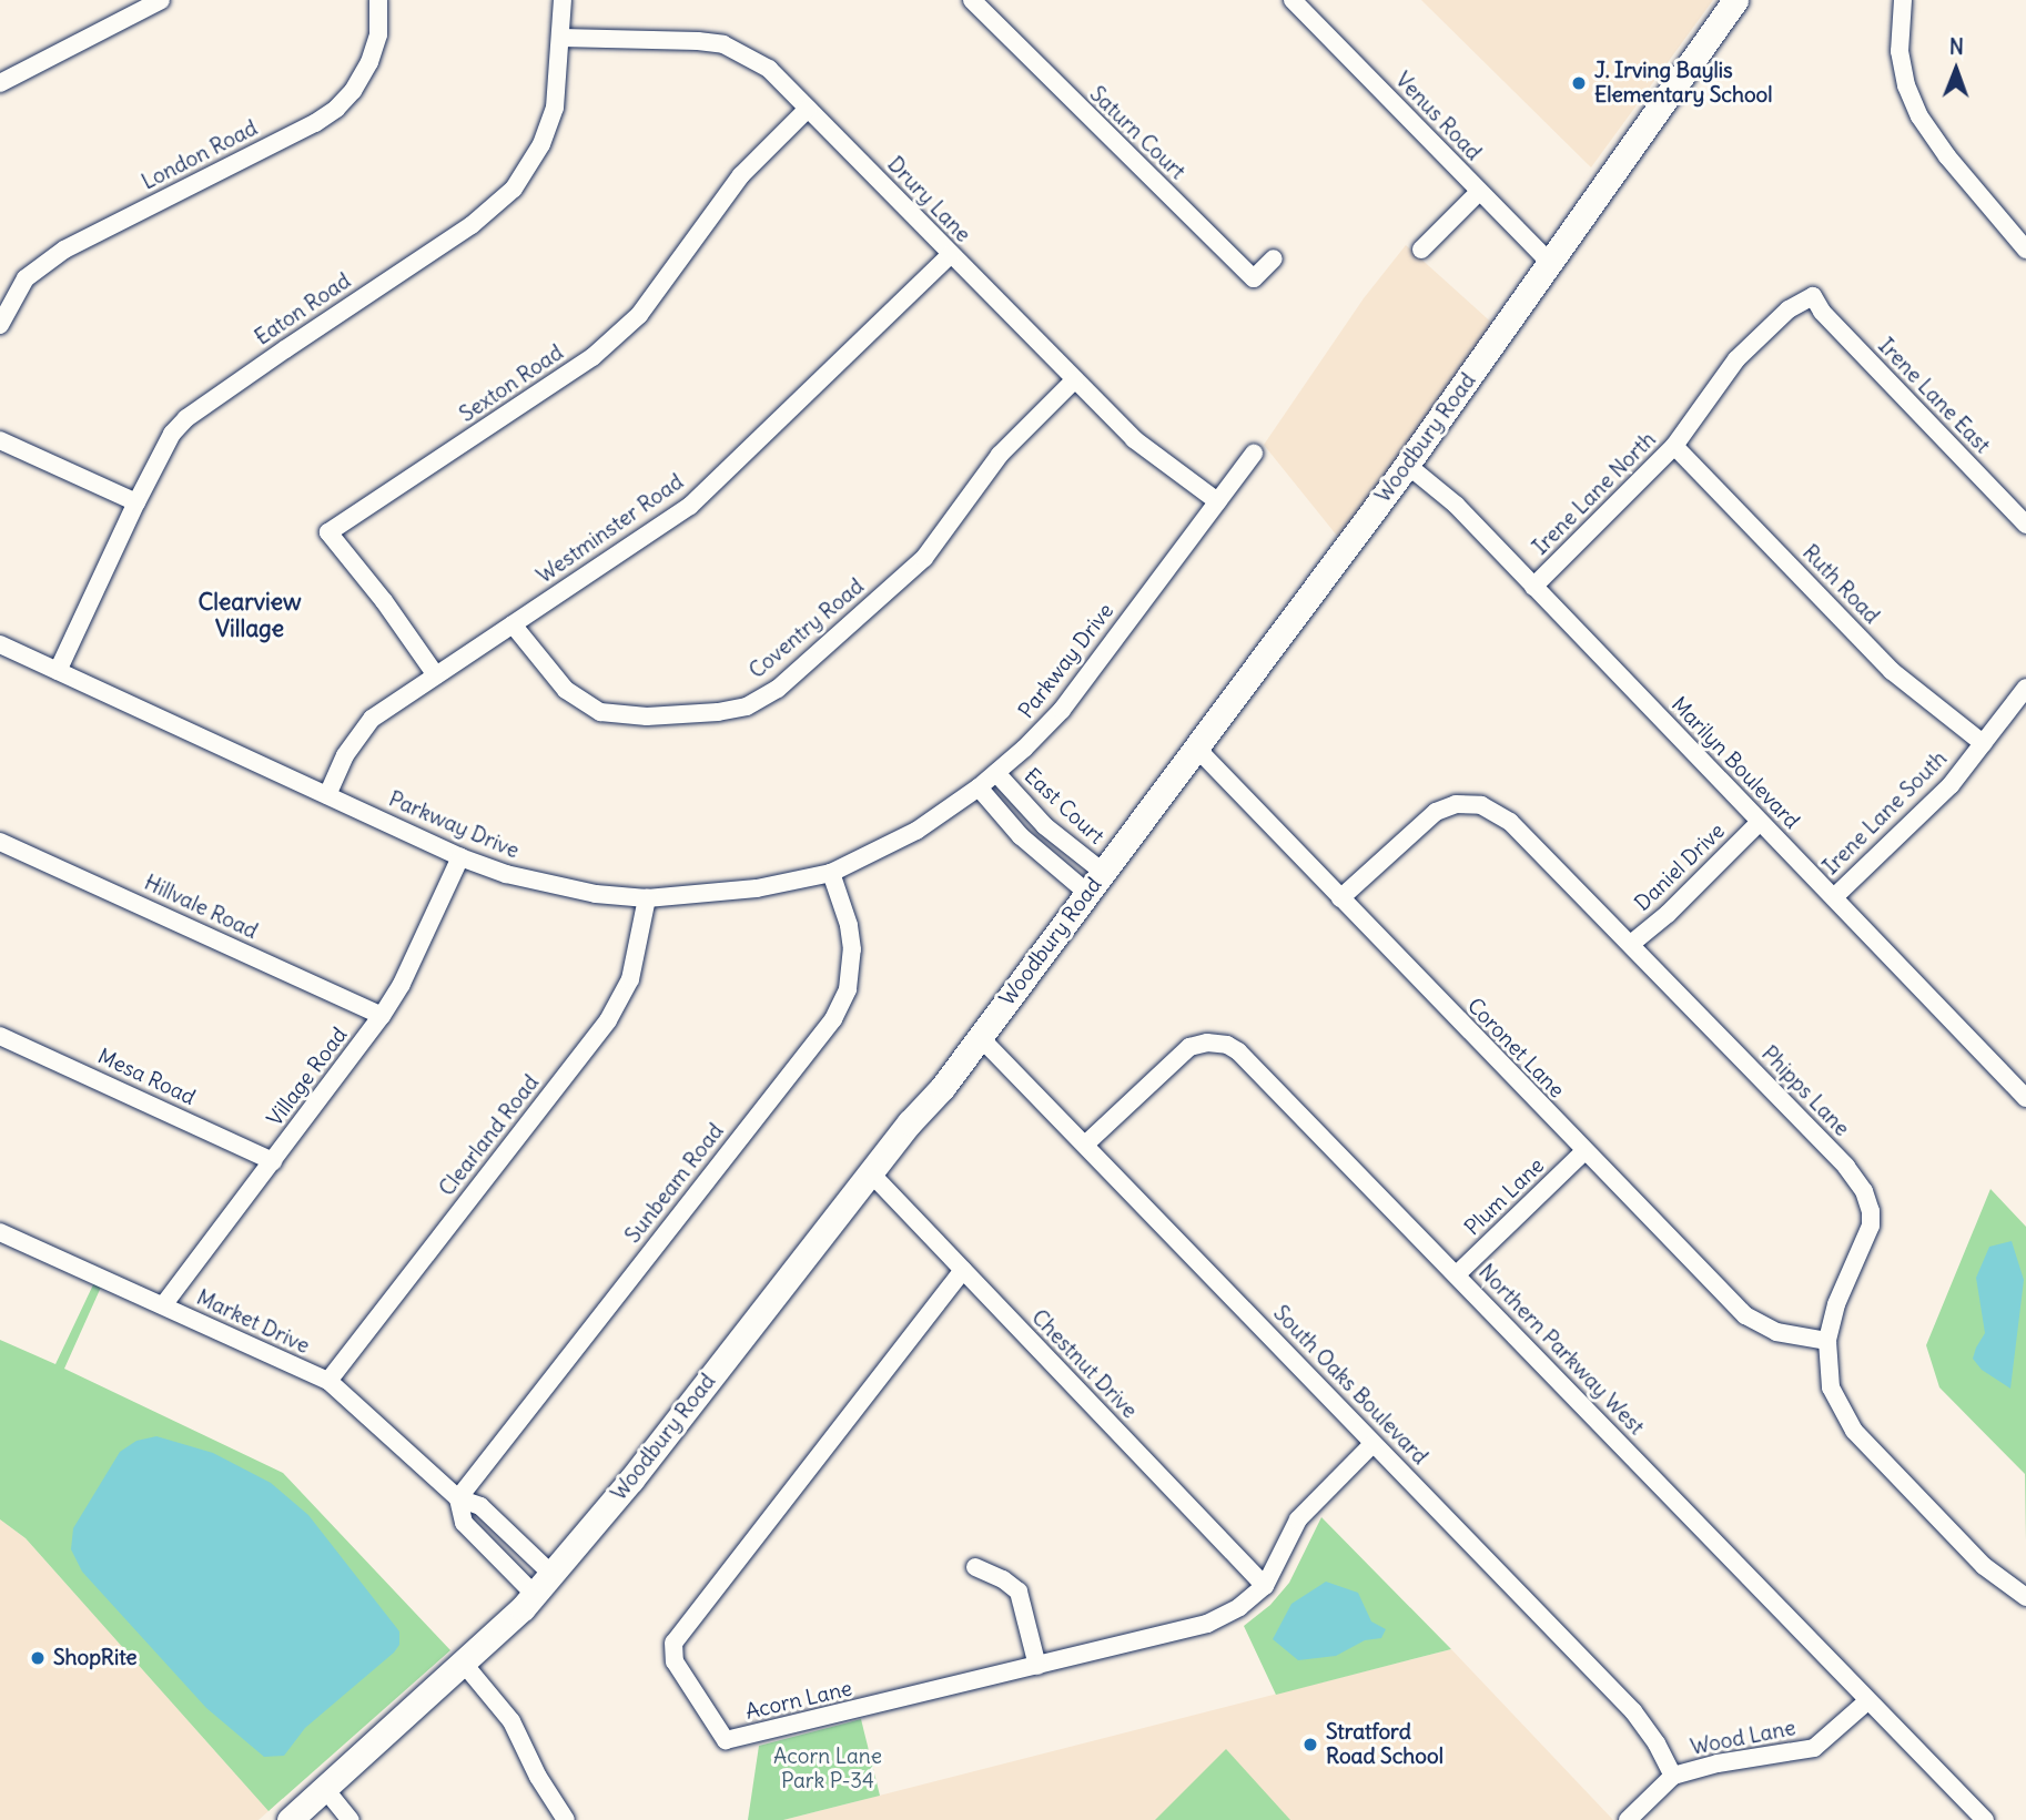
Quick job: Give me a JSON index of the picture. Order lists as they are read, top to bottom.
{
  "streets": {
    "main road": ["Woodbury Road"],
    "street": [
      "Venus Road",
      "Saturn Court",
      "London Road",
      "Drury Lane",
      "Eaton Road",
      "Sexton Road",
      "Irene Lane East",
      "Irene Lane North",
      "Westminster Road",
      "Ruth Road",
      "Coventry Road",
      "Parkway Drive",
      "Marilyn Boulevard",
      "East Court",
      "Irene Lane South",
      "Daniel Drive",
      "Hillvale Road",
      "Coronet Lane",
      "Mesa Road",
      "Village Road",
      "Phipps Lane",
      "Clearland Road",
      "Sunbeam Road",
      "Plum Lane",
      "Market Drive",
      "Northern Parkway West",
      "Chestnut Drive",
      "South Oaks Boulevard",
      "Acorn Lane",
      "Wood Lane"
    ]
  },
  "crossings": [
    ["Venus Road", "Woodbury Road"],
    ["Drury Lane", "Eaton Road"],
    ["Drury Lane", "Sexton Road"],
    ["Drury Lane", "Westminster Road"],
    ["Drury Lane", "Coventry Road"],
    ["Drury Lane", "Parkway Drive"],
    ["Eaton Road", "Parkway Drive"],
    ["Sexton Road", "Westminster Road"],
    ["Irene Lane East", "Irene Lane North"],
    ["Woodbury Road", "Marilyn Boulevard"],
    ["Woodbury Road", "East Court"],
    ["Woodbury Road", "Coronet Lane"],
    ["Woodbury Road", "Market Drive"],
    ["Woodbury Road", "Chestnut Drive"],
    ["Woodbury Road", "South Oaks Boulevard"],
    ["Irene Lane North", "Ruth Road"],
    ["Irene Lane North", "Marilyn Boulevard"],
    ["Westminster Road", "Coventry Road"],
    ["Westminster Road", "Parkway Drive"],
    ["Ruth Road", "Irene Lane South"],
    ["Parkway Drive", "East Court"],
    ["Parkway Drive", "Village Road"],
    ["Parkway Drive", "Clearland Road"],
    ["Parkway Drive", "Sunbeam Road"],
    ["Marilyn Boulevard", "Irene Lane South"],
    ["Marilyn Boulevard", "Daniel Drive"],
    ["Daniel Drive", "Phipps Lane"],
    ["Hillvale Road", "Village Road"],
    ["Coronet Lane", "Phipps Lane"],
    ["Coronet Lane", "Plum Lane"],
    ["Mesa Road", "Village Road"],
    ["Village Road", "Market Drive"],
    ["Clearland Road", "Market Drive"],
    ["Sunbeam Road", "Market Drive"],
    ["Plum Lane", "Northern Parkway West"],
    ["Northern Parkway West", "South Oaks Boulevard"],
    ["Northern Parkway West", "Wood Lane"],
    ["Chestnut Drive", "Acorn Lane"],
    ["South Oaks Boulevard", "Acorn Lane"],
    ["South Oaks Boulevard", "Wood Lane"]
  ],
  "districts": ["Clearview Village"],
  "parks": ["Acorn Lane Park P-34"],
  "places": ["J. Irving Baylis Elementary School", "ShopRite", "Stratford Road School"],
  "north": "top"
}
